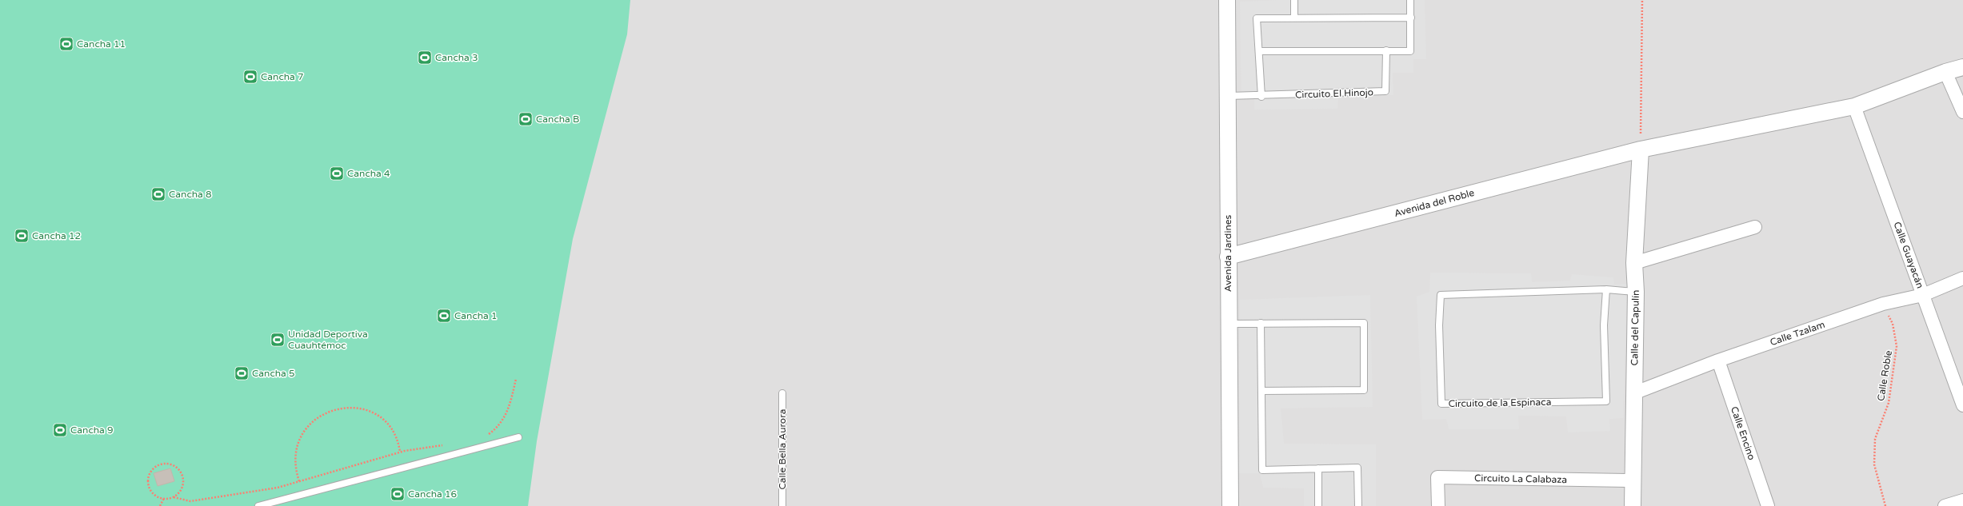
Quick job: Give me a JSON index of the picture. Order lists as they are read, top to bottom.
{
  "streets": {
    "street": [
      "Avenida del Roble",
      "Avenida Jardines",
      "Calle Guayacán",
      "Calle del Capulín",
      "Calle Tzalam",
      "Calle Encino",
      "Circuito La Calabaza"
    ],
    "lane": ["Circuito El Hinojo", "Circuito de la Espinaca", "Calle Bella Aurora"],
    "path": ["Calle Roble"]
  },
  "crossings": [
    ["Circuito El Hinojo", "Avenida Jardines"],
    ["Avenida del Roble", "Avenida Jardines"],
    ["Avenida del Roble", "Calle Guayacán"],
    ["Avenida del Roble", "Calle del Capulín"],
    ["Calle Guayacán", "Calle Tzalam"],
    ["Calle del Capulín", "Calle Tzalam"],
    ["Calle del Capulín", "Circuito de la Espinaca"],
    ["Calle del Capulín", "Circuito La Calabaza"],
    ["Calle Tzalam", "Calle Roble"],
    ["Calle Tzalam", "Calle Encino"]
  ],
  "places": {
    "sports": [
      "Cancha 11",
      "Cancha 3",
      "Cancha 7",
      "Cancha B",
      "Cancha 4",
      "Cancha 8",
      "Cancha 12",
      "Cancha 1",
      "Unidad Deportiva Cuauhtémoc",
      "Cancha 5",
      "Cancha 9",
      "Cancha 16"
    ]
  }
}
